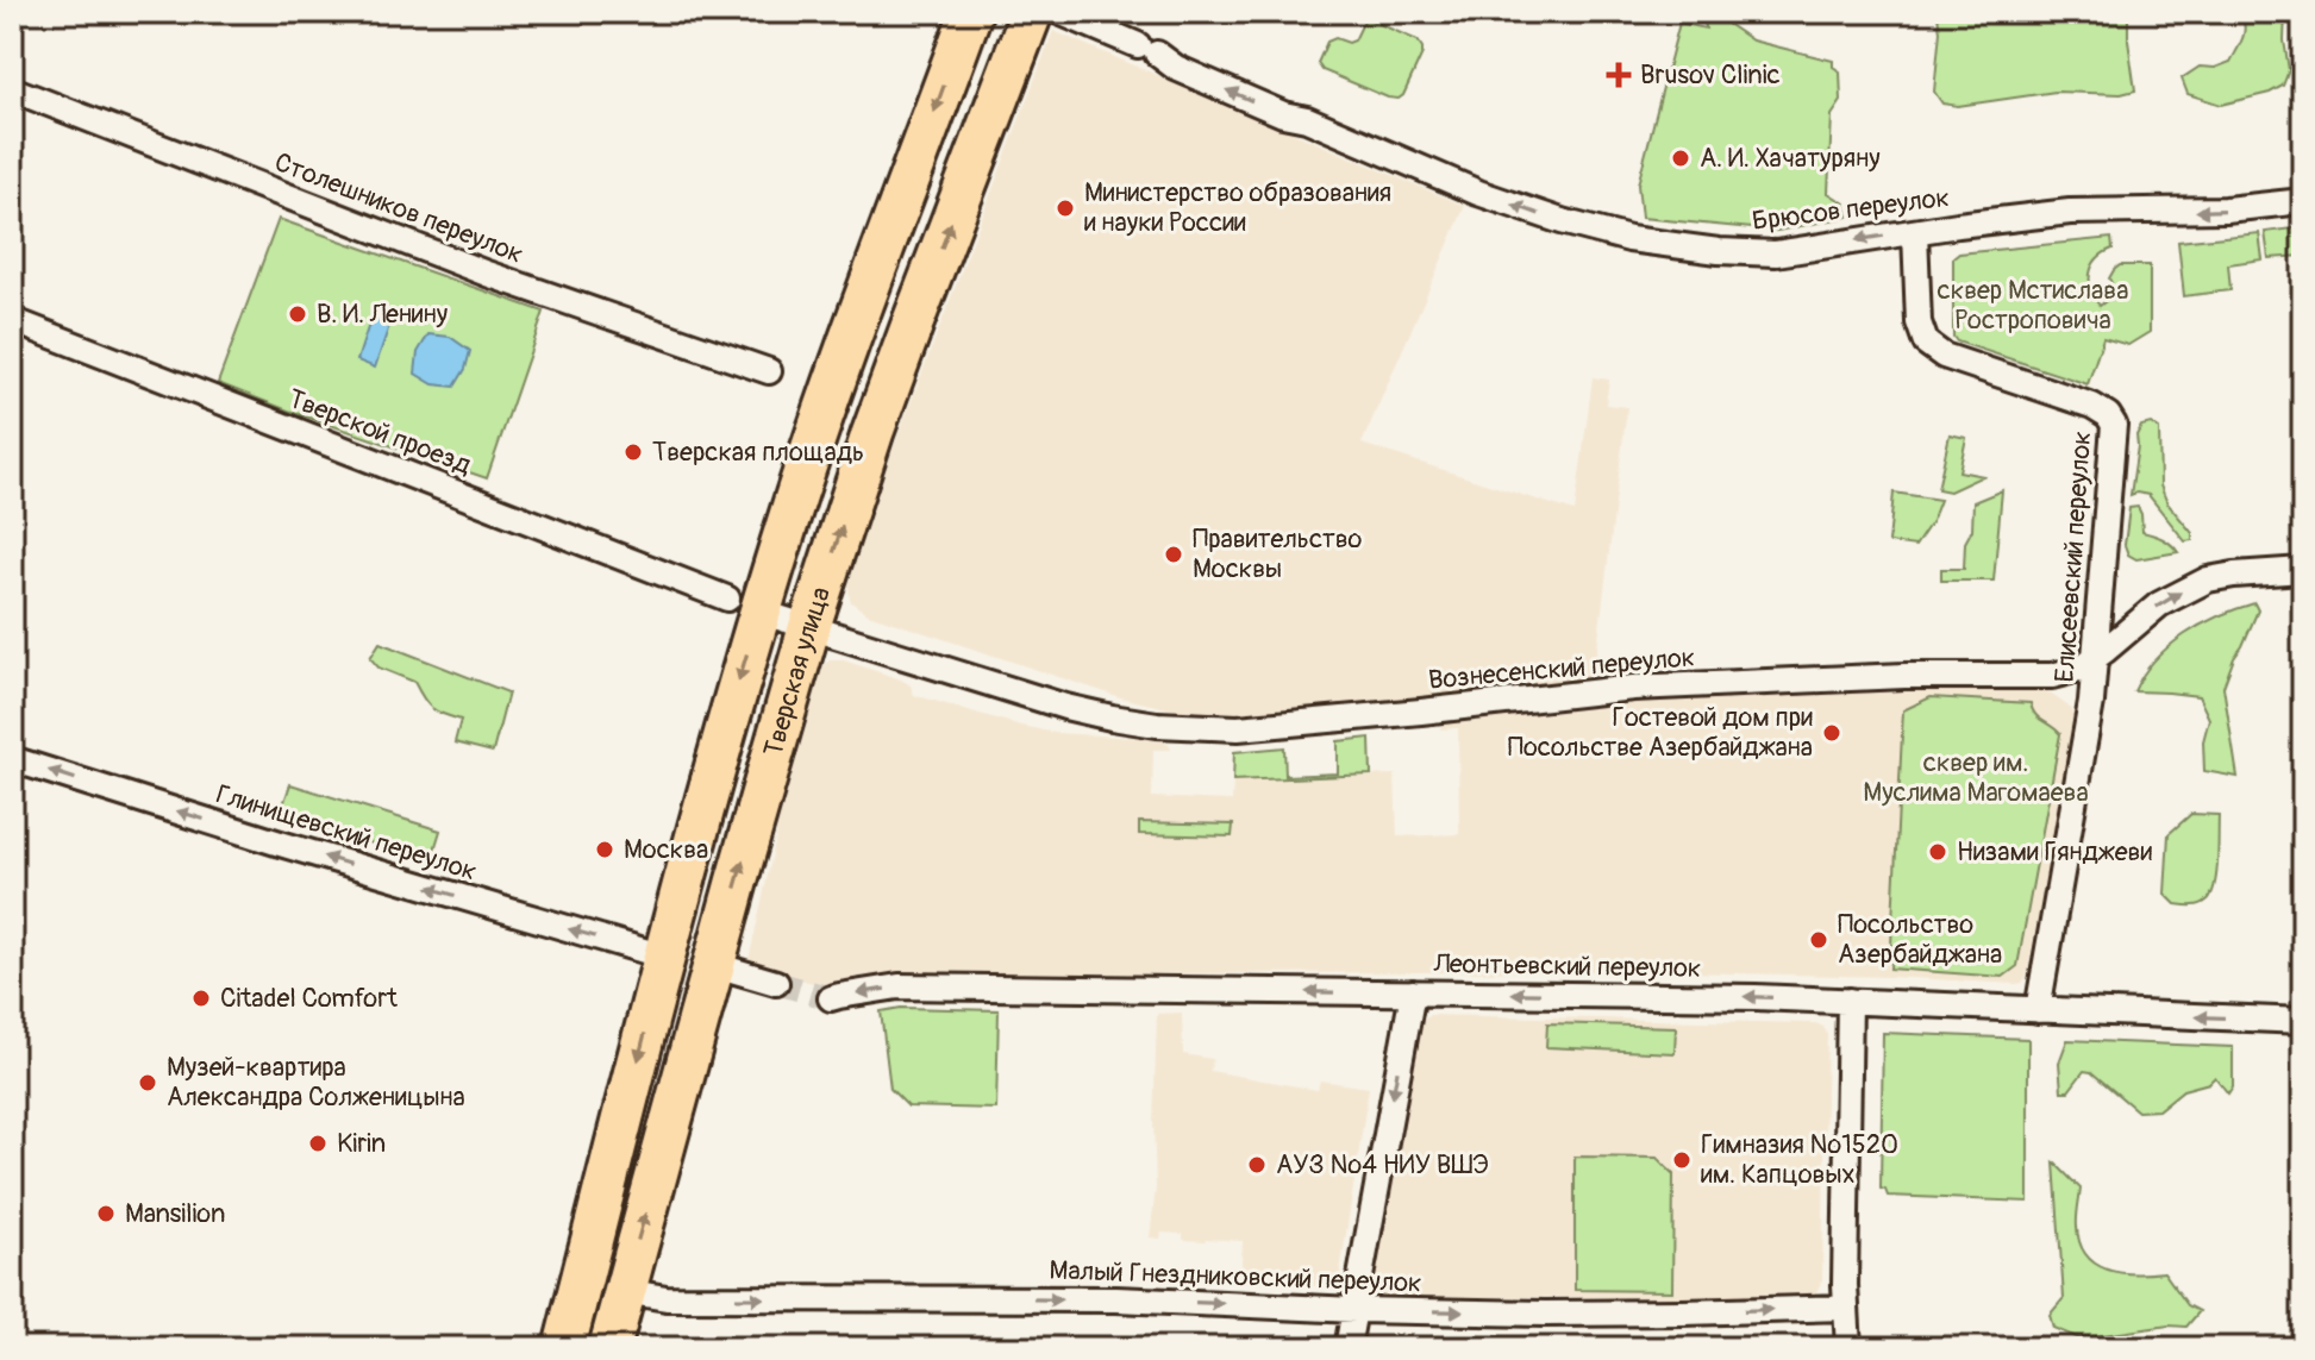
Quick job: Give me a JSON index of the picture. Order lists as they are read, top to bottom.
{
  "streets": {
    "main road": ["Тверская улица"],
    "street": [
      "Столешников переулок",
      "Брюсов переулок",
      "Тверской проезд",
      "Елисеевский переулок",
      "Вознесенский переулок",
      "Глинищевский переулок",
      "Леонтьевский переулок",
      "Малый Гнездниковский переулок"
    ]
  },
  "crossings": [
    ["Брюсов переулок", "Елисеевский переулок"],
    ["Тверской проезд", "Вознесенский переулок"],
    ["Тверской проезд", "Тверская улица"],
    ["Елисеевский переулок", "Вознесенский переулок"],
    ["Елисеевский переулок", "Леонтьевский переулок"],
    ["Вознесенский переулок", "Тверская улица"],
    ["Тверская улица", "Глинищевский переулок"],
    ["Тверская улица", "Малый Гнездниковский переулок"]
  ],
  "one_way": [
    "Брюсов переулок",
    "Глинищевский переулок",
    "Леонтьевский переулок",
    "Малый Гнездниковский переулок"
  ],
  "parks": ["сквер Мстислава Ростроповича", "сквер им. Муслима Магомаева"],
  "places": {
    "health": ["Brusov Clinic"],
    "other": [
      "А. И. Хачатуряну",
      "Министерство образования и науки России",
      "В. И. Ленину",
      "Тверская площадь",
      "Правительство Москвы",
      "Гостевой дом при Посольстве Азербайджана",
      "Москва",
      "Низами Гянджеви",
      "Посольство Азербайджана",
      "Citadel Comfort",
      "Музей-квартира Александра Солженицына",
      "Kirin",
      "Гимназия №1520 им. Капцовых",
      "АУЗ №4 НИУ ВШЭ",
      "Mansilion"
    ]
  }
}
